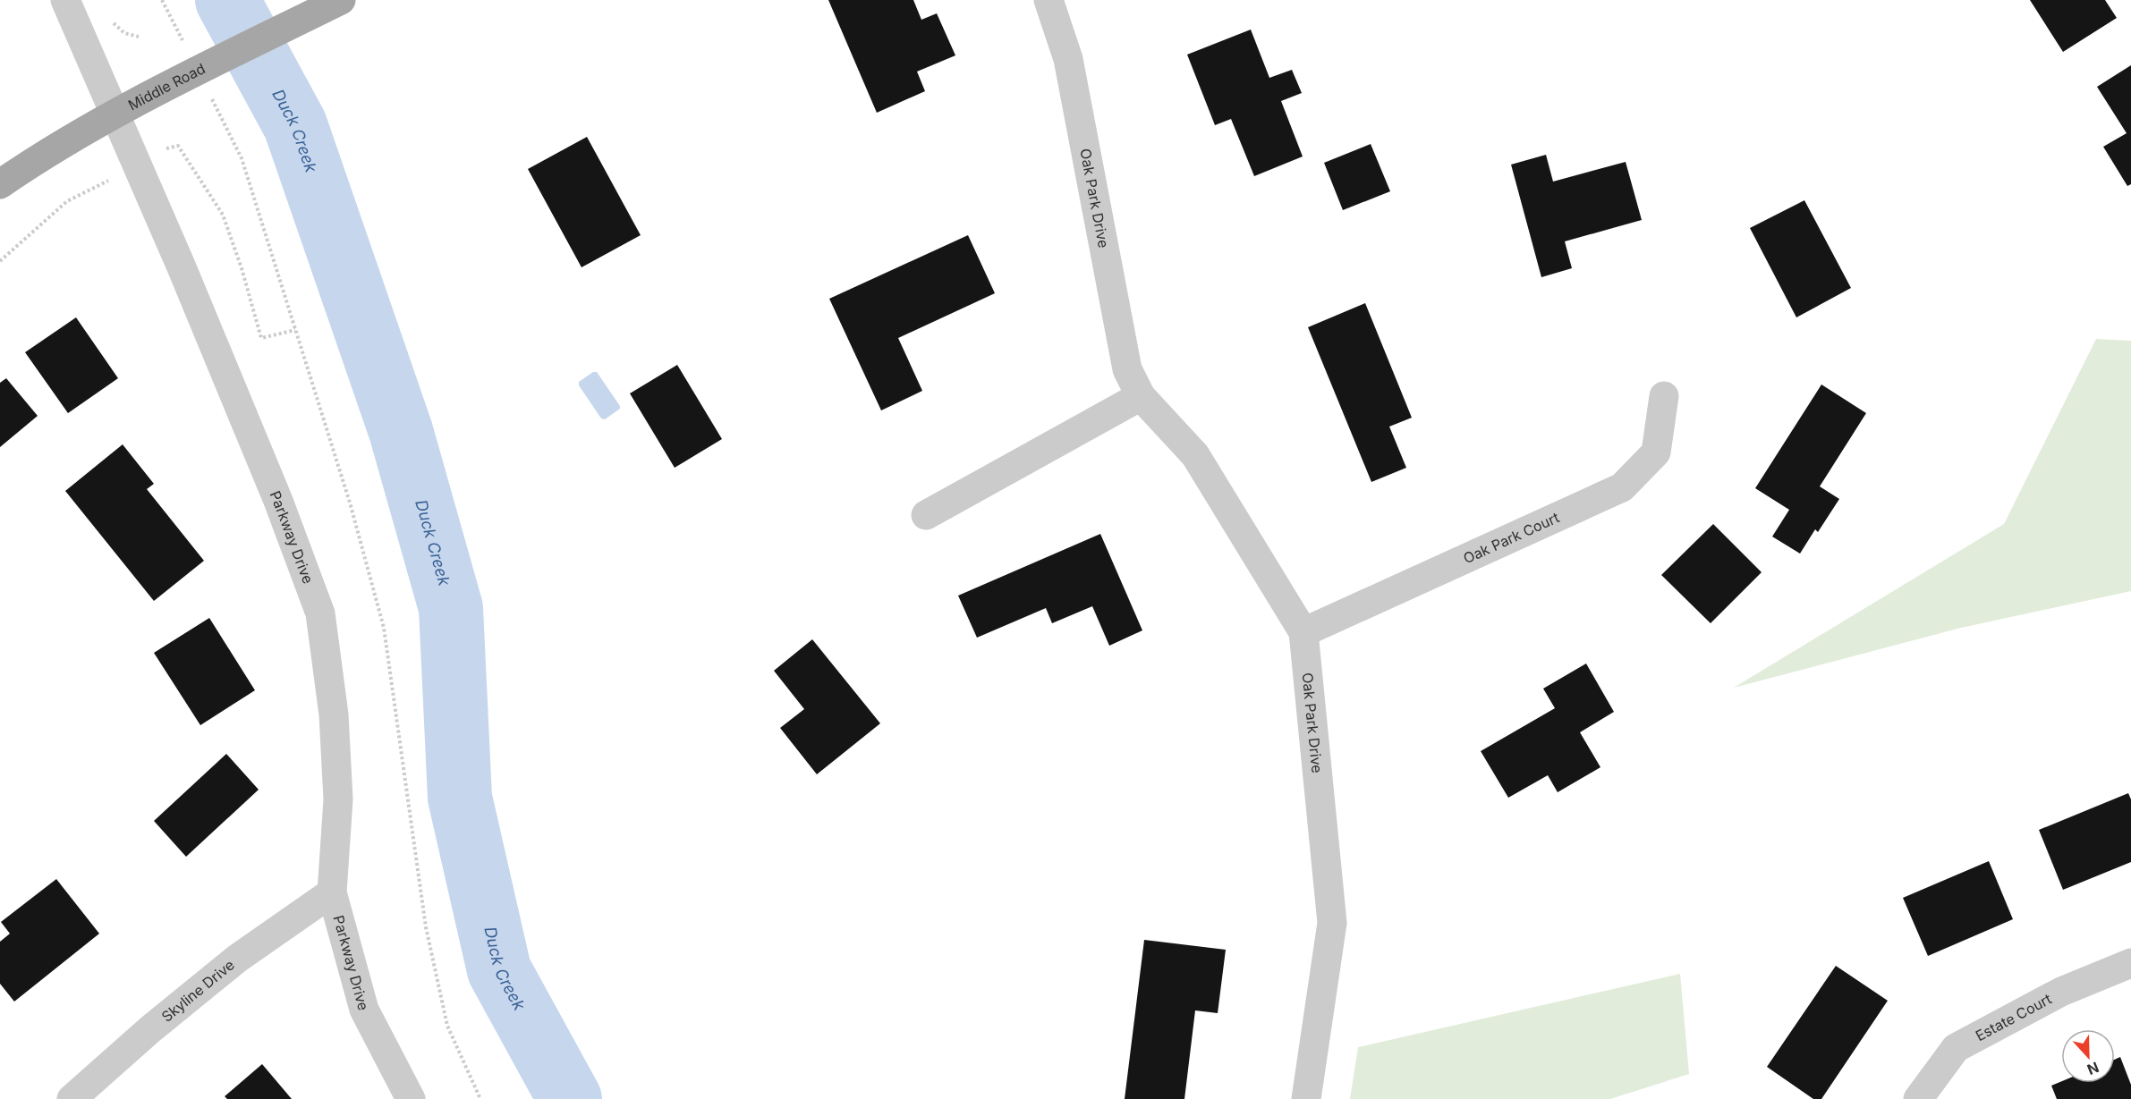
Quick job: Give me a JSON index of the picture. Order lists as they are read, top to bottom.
{
  "streets": {
    "main road": ["Middle Road"],
    "street": [
      "Oak Park Drive",
      "Parkway Drive",
      "Oak Park Court",
      "Skyline Drive",
      "Estate Court"
    ]
  },
  "crossings": [
    ["Middle Road", "Parkway Drive"],
    ["Oak Park Drive", "Oak Park Court"],
    ["Parkway Drive", "Skyline Drive"]
  ],
  "water": ["Duck Creek"],
  "north": "bottom"
}
